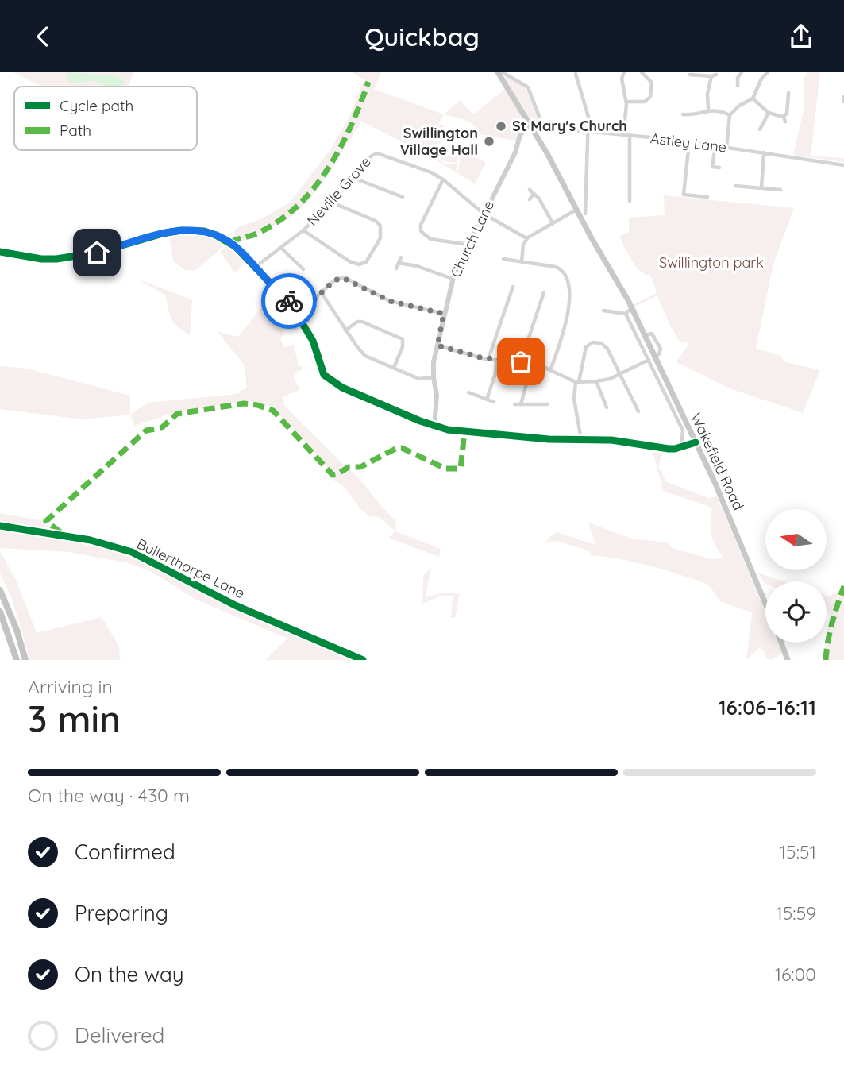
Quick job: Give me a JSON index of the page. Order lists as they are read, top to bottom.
{
  "streets": {
    "main road": ["Wakefield Road"],
    "street": [
      "Astley Lane",
      "Neville Grove",
      "Church Lane",
      "Bullerthorpe Lane"
    ]
  },
  "crossings": [
    ["Astley Lane", "Wakefield Road"],
    ["Neville Grove", "Church Lane"],
    ["Church Lane", "Wakefield Road"]
  ],
  "parks": ["Swillington park"],
  "places": ["St Mary's Church", "Swillington Village Hall"],
  "legend": ["Cycle path", "Path"],
  "north": "left",
  "page": {
    "header": "Quickbag",
    "heading": ["3 min", "Arriving in", "16:06–16:11"],
    "bar": "On the way · 430 m",
    "list": [
      ["Confirmed", "15:51"],
      ["Preparing", "15:59"],
      ["On the way", "16:00"],
      "Delivered"
    ]
  }
}
